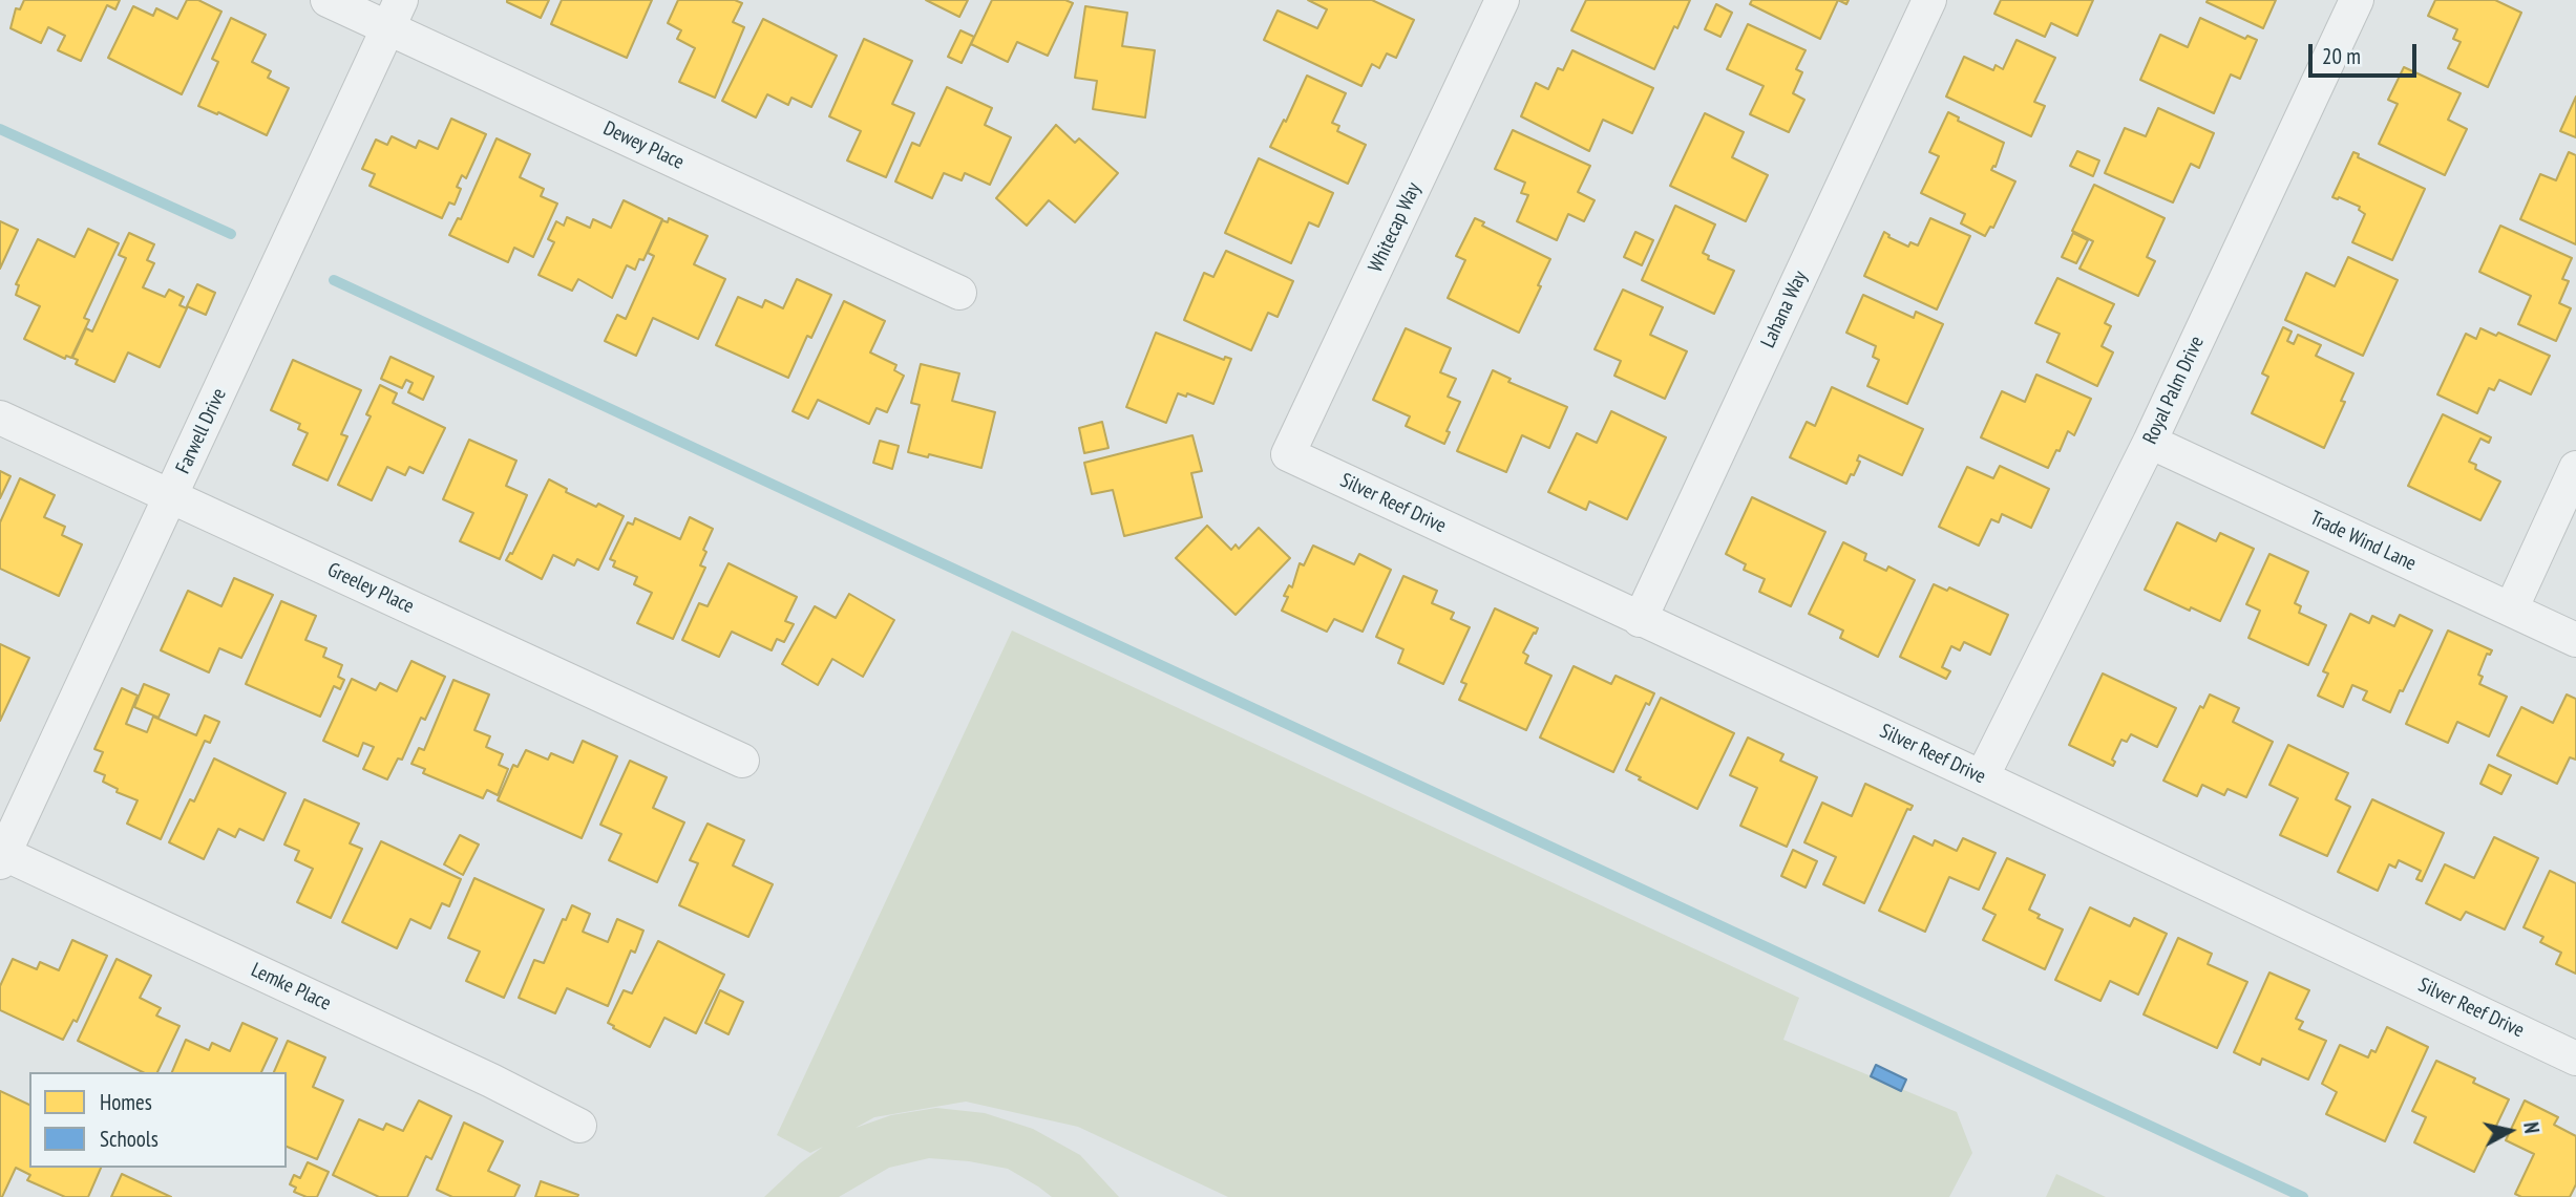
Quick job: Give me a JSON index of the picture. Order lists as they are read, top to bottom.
{
  "streets": {
    "street": [
      "Dewey Place",
      "Whitecap Way",
      "Lahana Way",
      "Royal Palm Drive",
      "Farwell Drive",
      "Silver Reef Drive",
      "Trade Wind Lane",
      "Greeley Place",
      "Lemke Place"
    ]
  },
  "crossings": [
    ["Dewey Place", "Farwell Drive"],
    ["Whitecap Way", "Silver Reef Drive"],
    ["Lahana Way", "Silver Reef Drive"],
    ["Royal Palm Drive", "Silver Reef Drive"],
    ["Royal Palm Drive", "Trade Wind Lane"],
    ["Farwell Drive", "Greeley Place"],
    ["Farwell Drive", "Lemke Place"]
  ],
  "legend": ["Homes", "Schools"],
  "scale_bar": "20 m",
  "north": "right"
}
